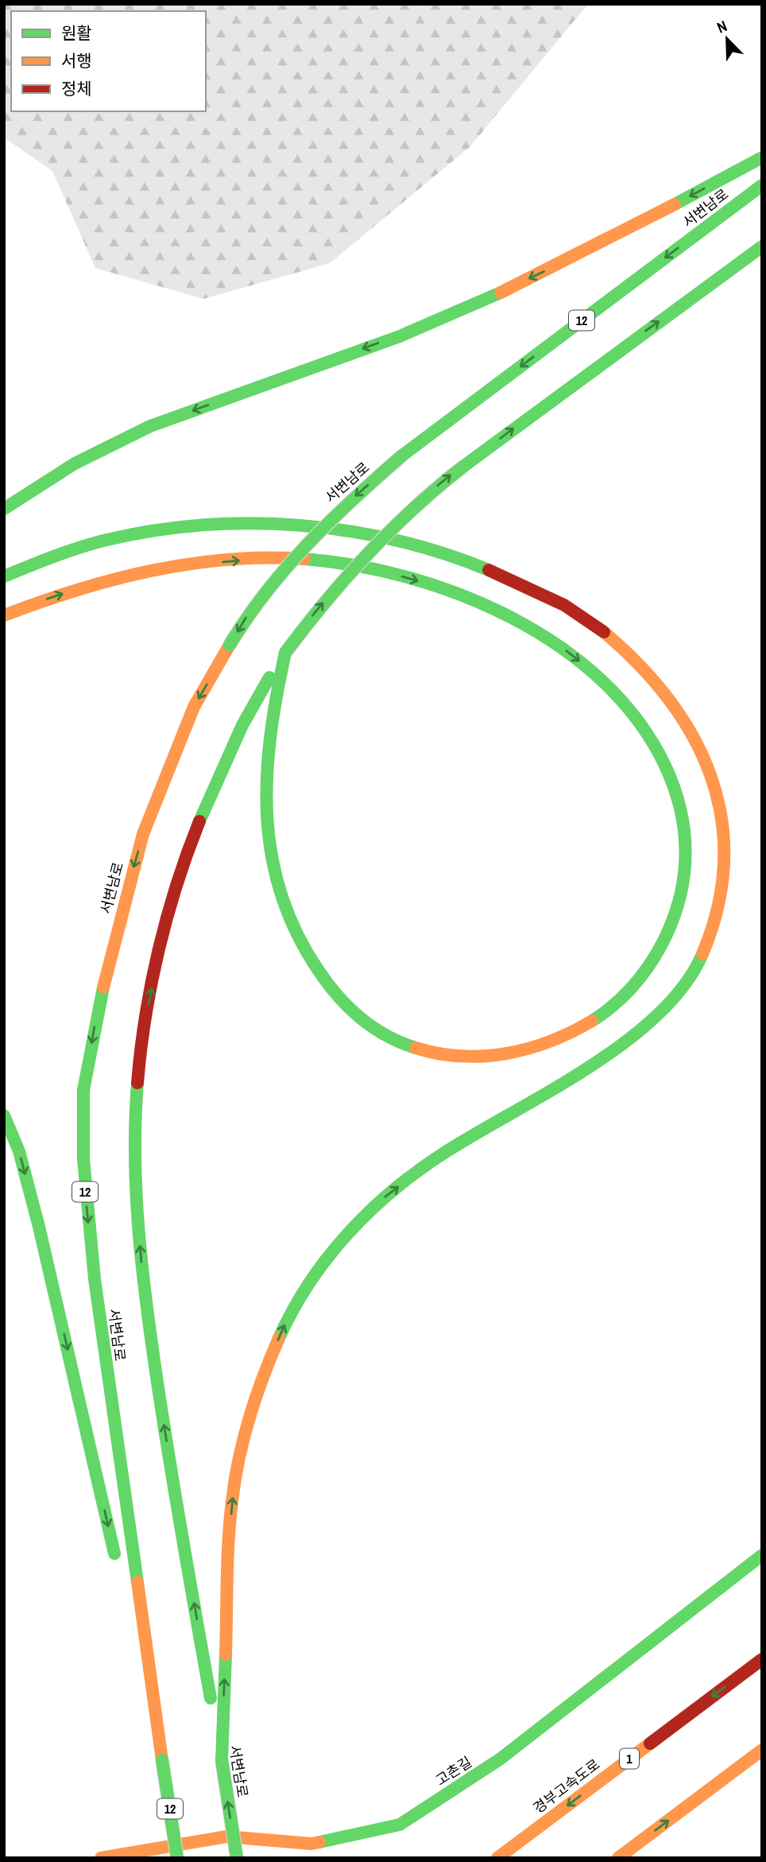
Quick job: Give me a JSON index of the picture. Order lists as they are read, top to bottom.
{
  "streets": {
    "main road": [
      "서변남로",
      "12",
      "1",
      "고촌길",
      "경부고속도로"
    ]
  },
  "legend": ["원활", "서행", "정체"],
  "north": "top left"
}
